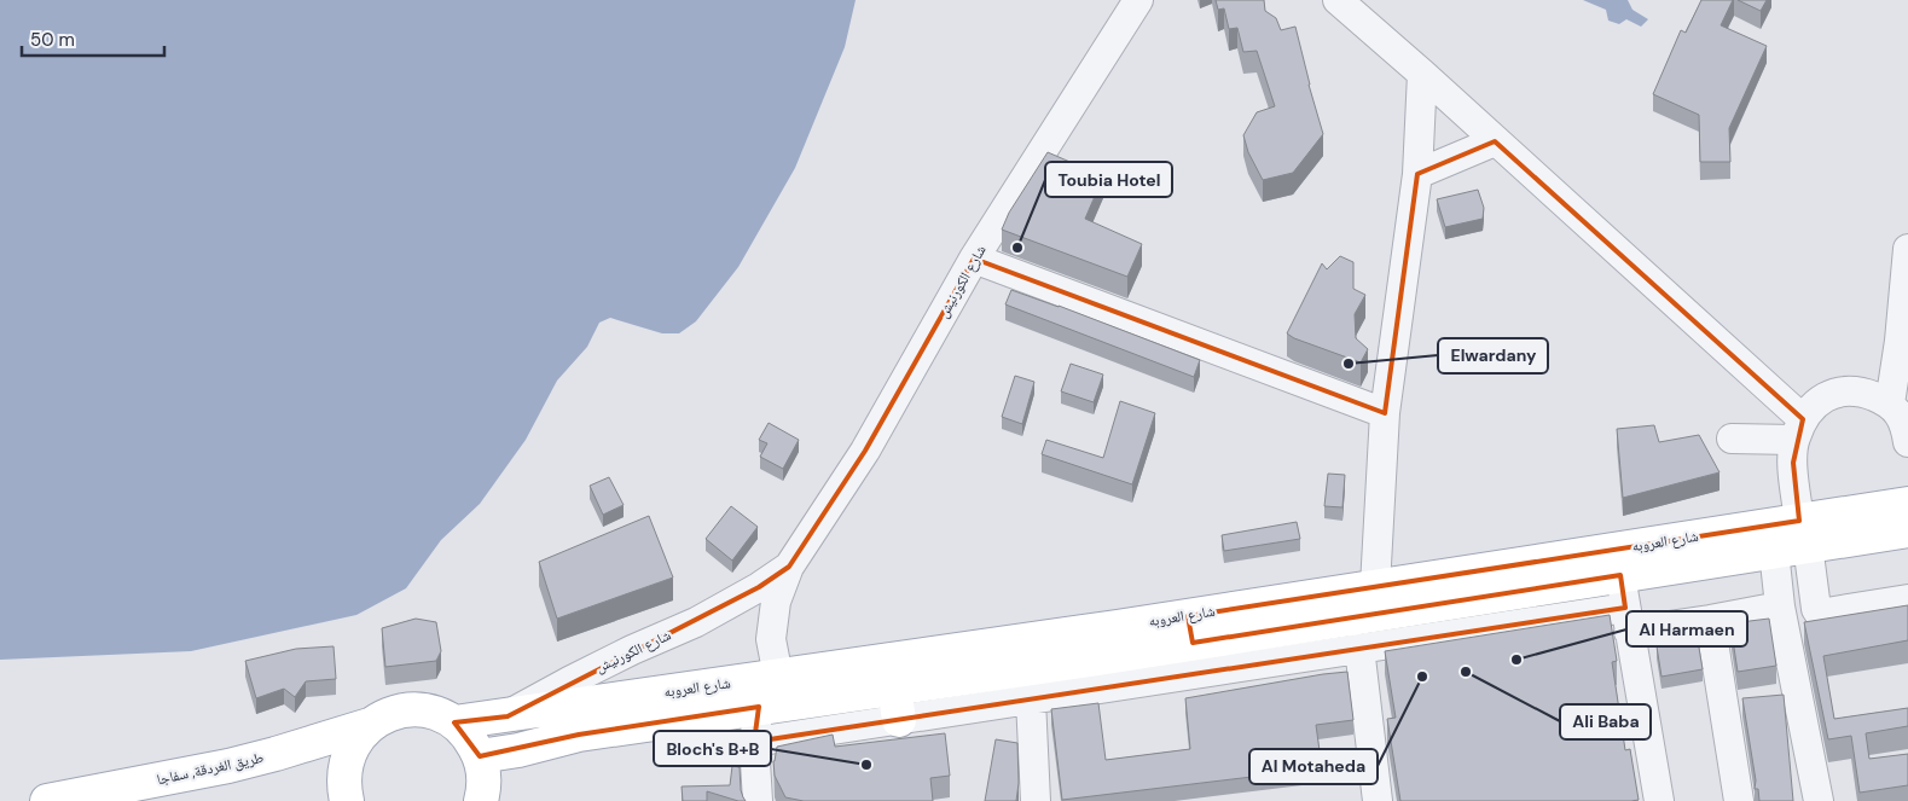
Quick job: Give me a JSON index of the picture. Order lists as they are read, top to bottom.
{
  "streets": {
    "main road": ["شارع العروبه", "طريق الغردقة, سفاجا"],
    "street": ["شارع الكورنيش"]
  },
  "crossings": [
    ["شارع الكورنيش", "شارع العروبه"],
    ["شارع العروبه", "طريق الغردقة, سفاجا"]
  ],
  "places": [
    "Toubia Hotel",
    "Elwardany",
    "Al Harmaen",
    "Ali Baba",
    "Al Motaheda",
    "Bloch's B+B"
  ],
  "scale_bar": "50 m"
}
